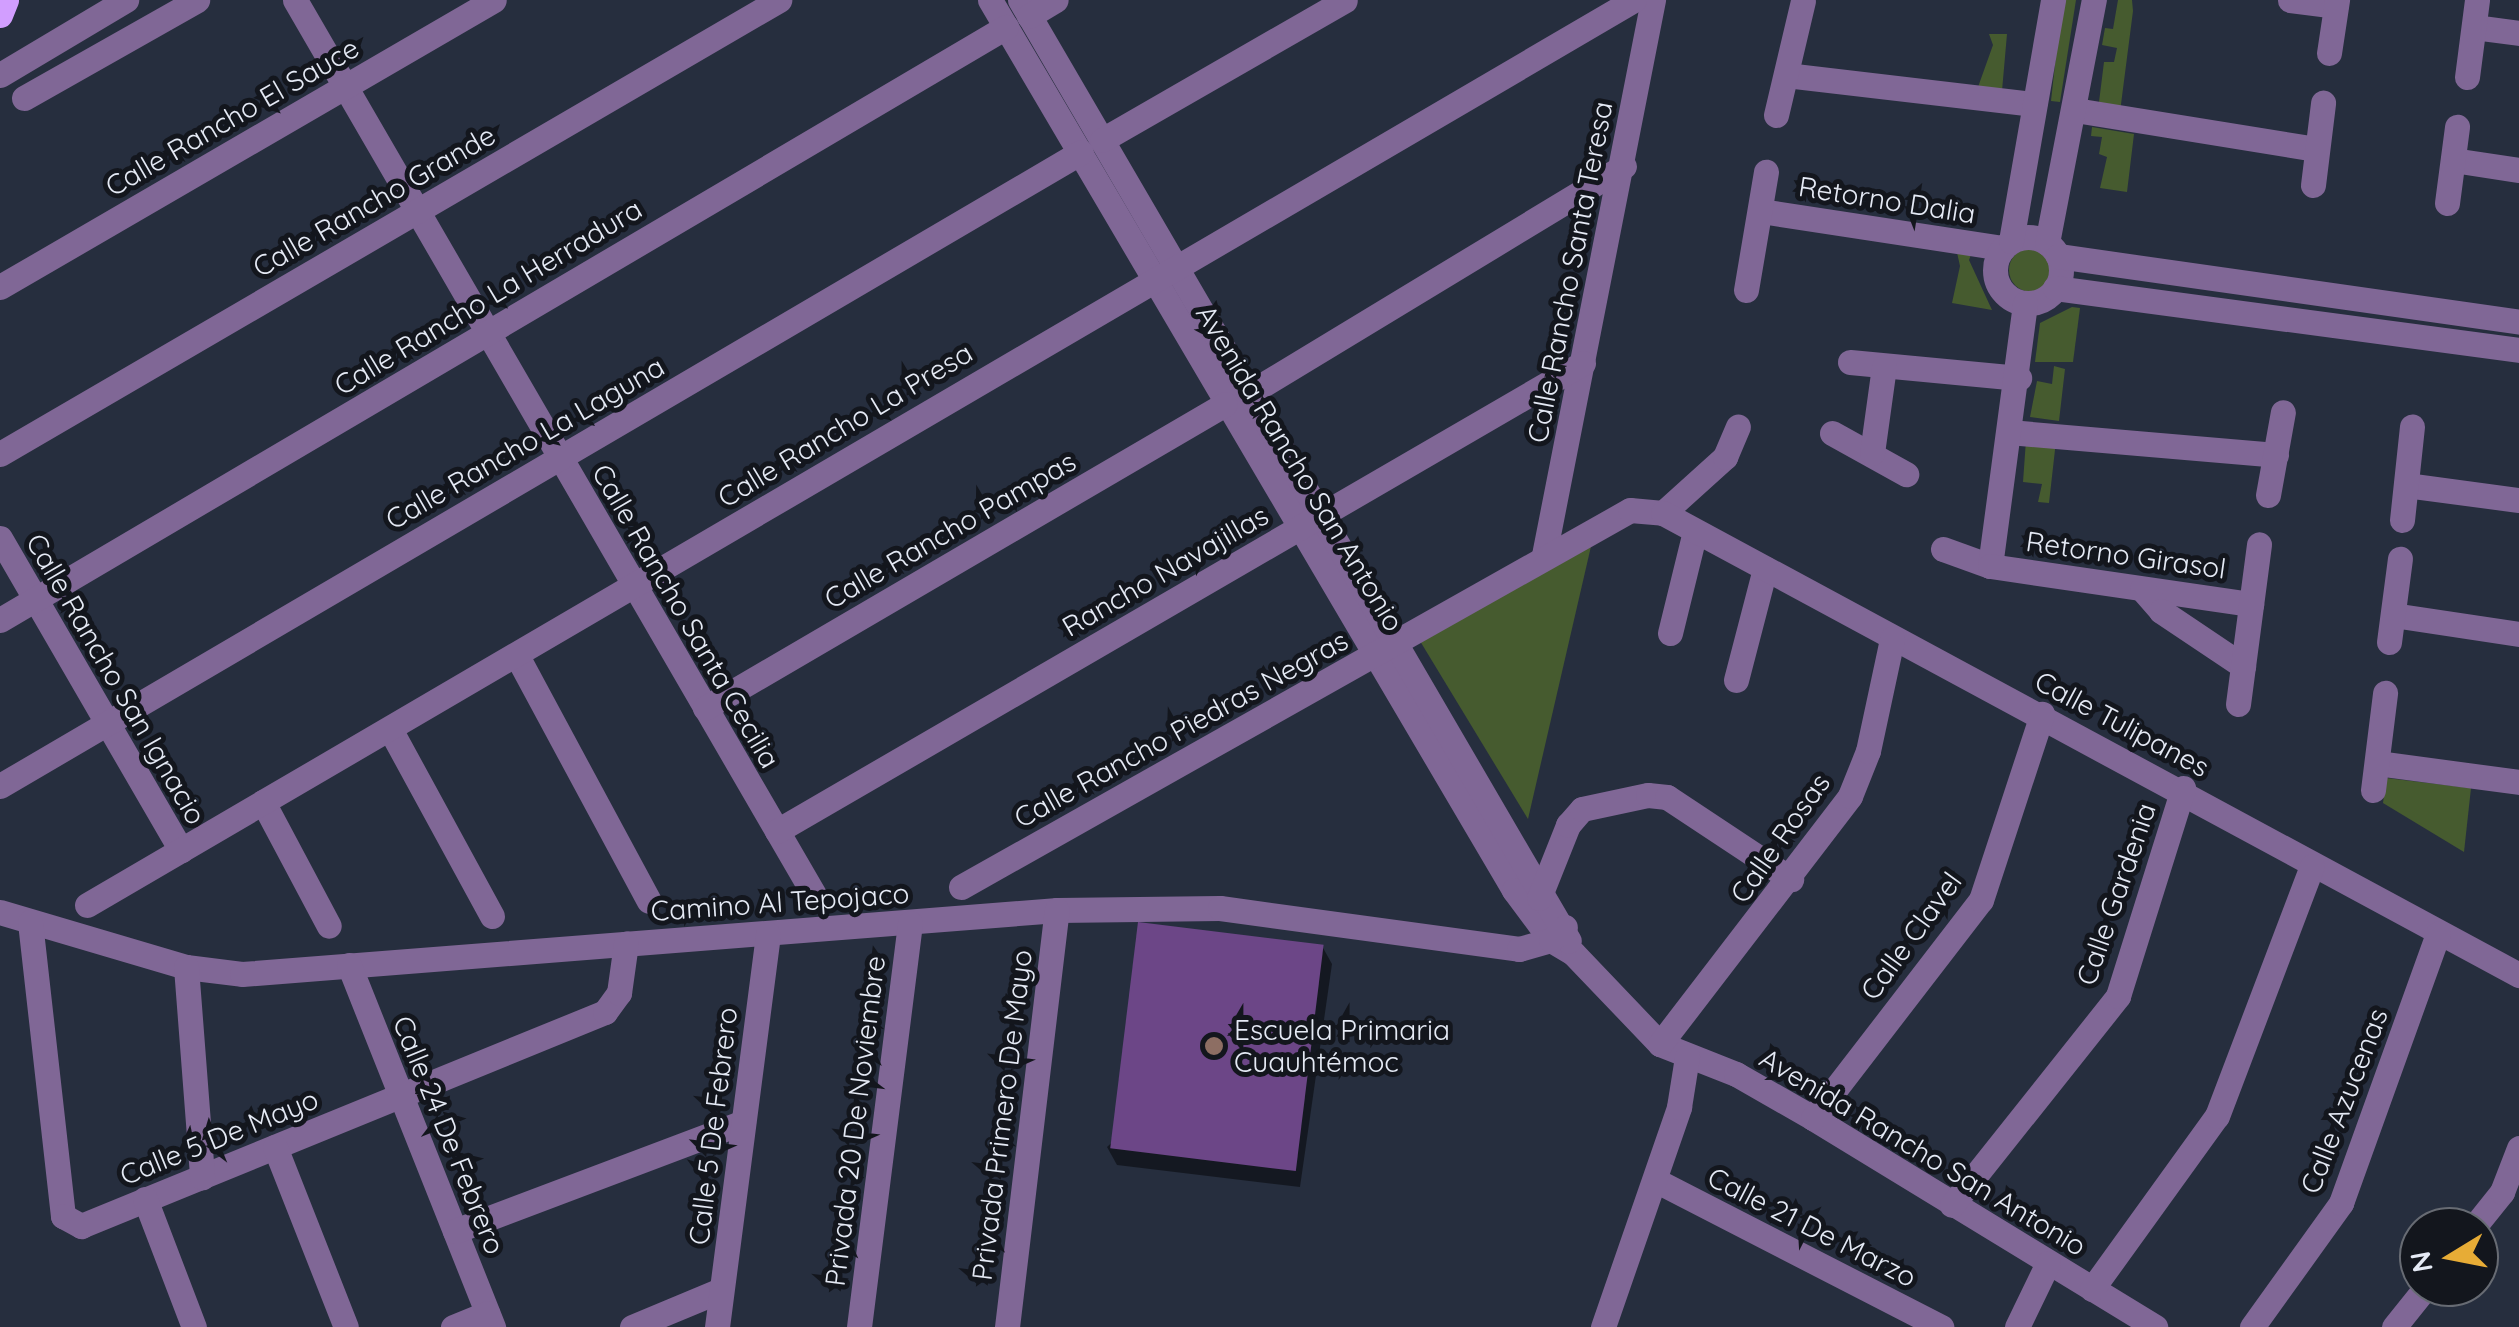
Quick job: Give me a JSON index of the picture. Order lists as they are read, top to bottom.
{
  "streets": {
    "street": [
      "Calle Rancho El Sauce",
      "Retorno Dalia",
      "Calle Rancho Grande",
      "Calle Rancho Santa Teresa",
      "Calle Rancho La Herradura",
      "Calle Rancho La Presa",
      "Calle Rancho La Laguna",
      "Avenida Rancho San Antonio",
      "Calle Rancho Pampas",
      "Retorno Girasol",
      "Rancho Navajillas",
      "Calle Rancho Santa Cecilia",
      "Calle Rancho San Ignacio",
      "Calle Tulipanes",
      "Calle Rancho Piedras Negras",
      "Calle Rosas",
      "Calle Gardenia",
      "Camino Al Tepojaco",
      "Calle Clavel",
      "Calle Azucenas",
      "Privada Primero De Mayo",
      "Privada 20 De Noviembre",
      "Calle 5 De Febrero",
      "Calle 24 De Febrero",
      "Calle 5 De Mayo",
      "Calle 21 De Marzo"
    ]
  },
  "crossings": [
    ["Calle Rancho El Sauce", "Calle Rancho Santa Cecilia"],
    ["Calle Rancho Grande", "Calle Rancho Santa Cecilia"],
    ["Calle Rancho Santa Teresa", "Rancho Navajillas"],
    ["Calle Rancho Santa Teresa", "Calle Rancho Piedras Negras"],
    ["Calle Rancho La Herradura", "Avenida Rancho San Antonio"],
    ["Calle Rancho La Herradura", "Calle Rancho Santa Cecilia"],
    ["Calle Rancho La Herradura", "Calle Rancho San Ignacio"],
    ["Calle Rancho La Presa", "Avenida Rancho San Antonio"],
    ["Calle Rancho La Presa", "Calle Rancho Santa Cecilia"],
    ["Calle Rancho La Presa", "Calle Rancho San Ignacio"],
    ["Calle Rancho La Laguna", "Avenida Rancho San Antonio"],
    ["Calle Rancho La Laguna", "Calle Rancho Santa Cecilia"],
    ["Calle Rancho La Laguna", "Calle Rancho San Ignacio"],
    ["Avenida Rancho San Antonio", "Calle Rancho Pampas"],
    ["Avenida Rancho San Antonio", "Rancho Navajillas"],
    ["Avenida Rancho San Antonio", "Calle Rancho Piedras Negras"],
    ["Avenida Rancho San Antonio", "Calle Rosas"],
    ["Avenida Rancho San Antonio", "Calle Gardenia"],
    ["Avenida Rancho San Antonio", "Camino Al Tepojaco"],
    ["Avenida Rancho San Antonio", "Calle Clavel"],
    ["Calle Rancho Pampas", "Calle Rancho Santa Cecilia"],
    ["Rancho Navajillas", "Calle Rancho Santa Cecilia"],
    ["Calle Tulipanes", "Calle Rosas"],
    ["Calle Tulipanes", "Calle Gardenia"],
    ["Calle Tulipanes", "Calle Clavel"],
    ["Calle Tulipanes", "Calle Azucenas"],
    ["Camino Al Tepojaco", "Privada Primero De Mayo"],
    ["Camino Al Tepojaco", "Privada 20 De Noviembre"],
    ["Camino Al Tepojaco", "Calle 5 De Febrero"],
    ["Camino Al Tepojaco", "Calle 24 De Febrero"],
    ["Camino Al Tepojaco", "Calle 5 De Mayo"],
    ["Calle 24 De Febrero", "Calle 5 De Mayo"]
  ],
  "places": ["Escuela Primaria Cuauhtémoc"],
  "north": "left"
}
